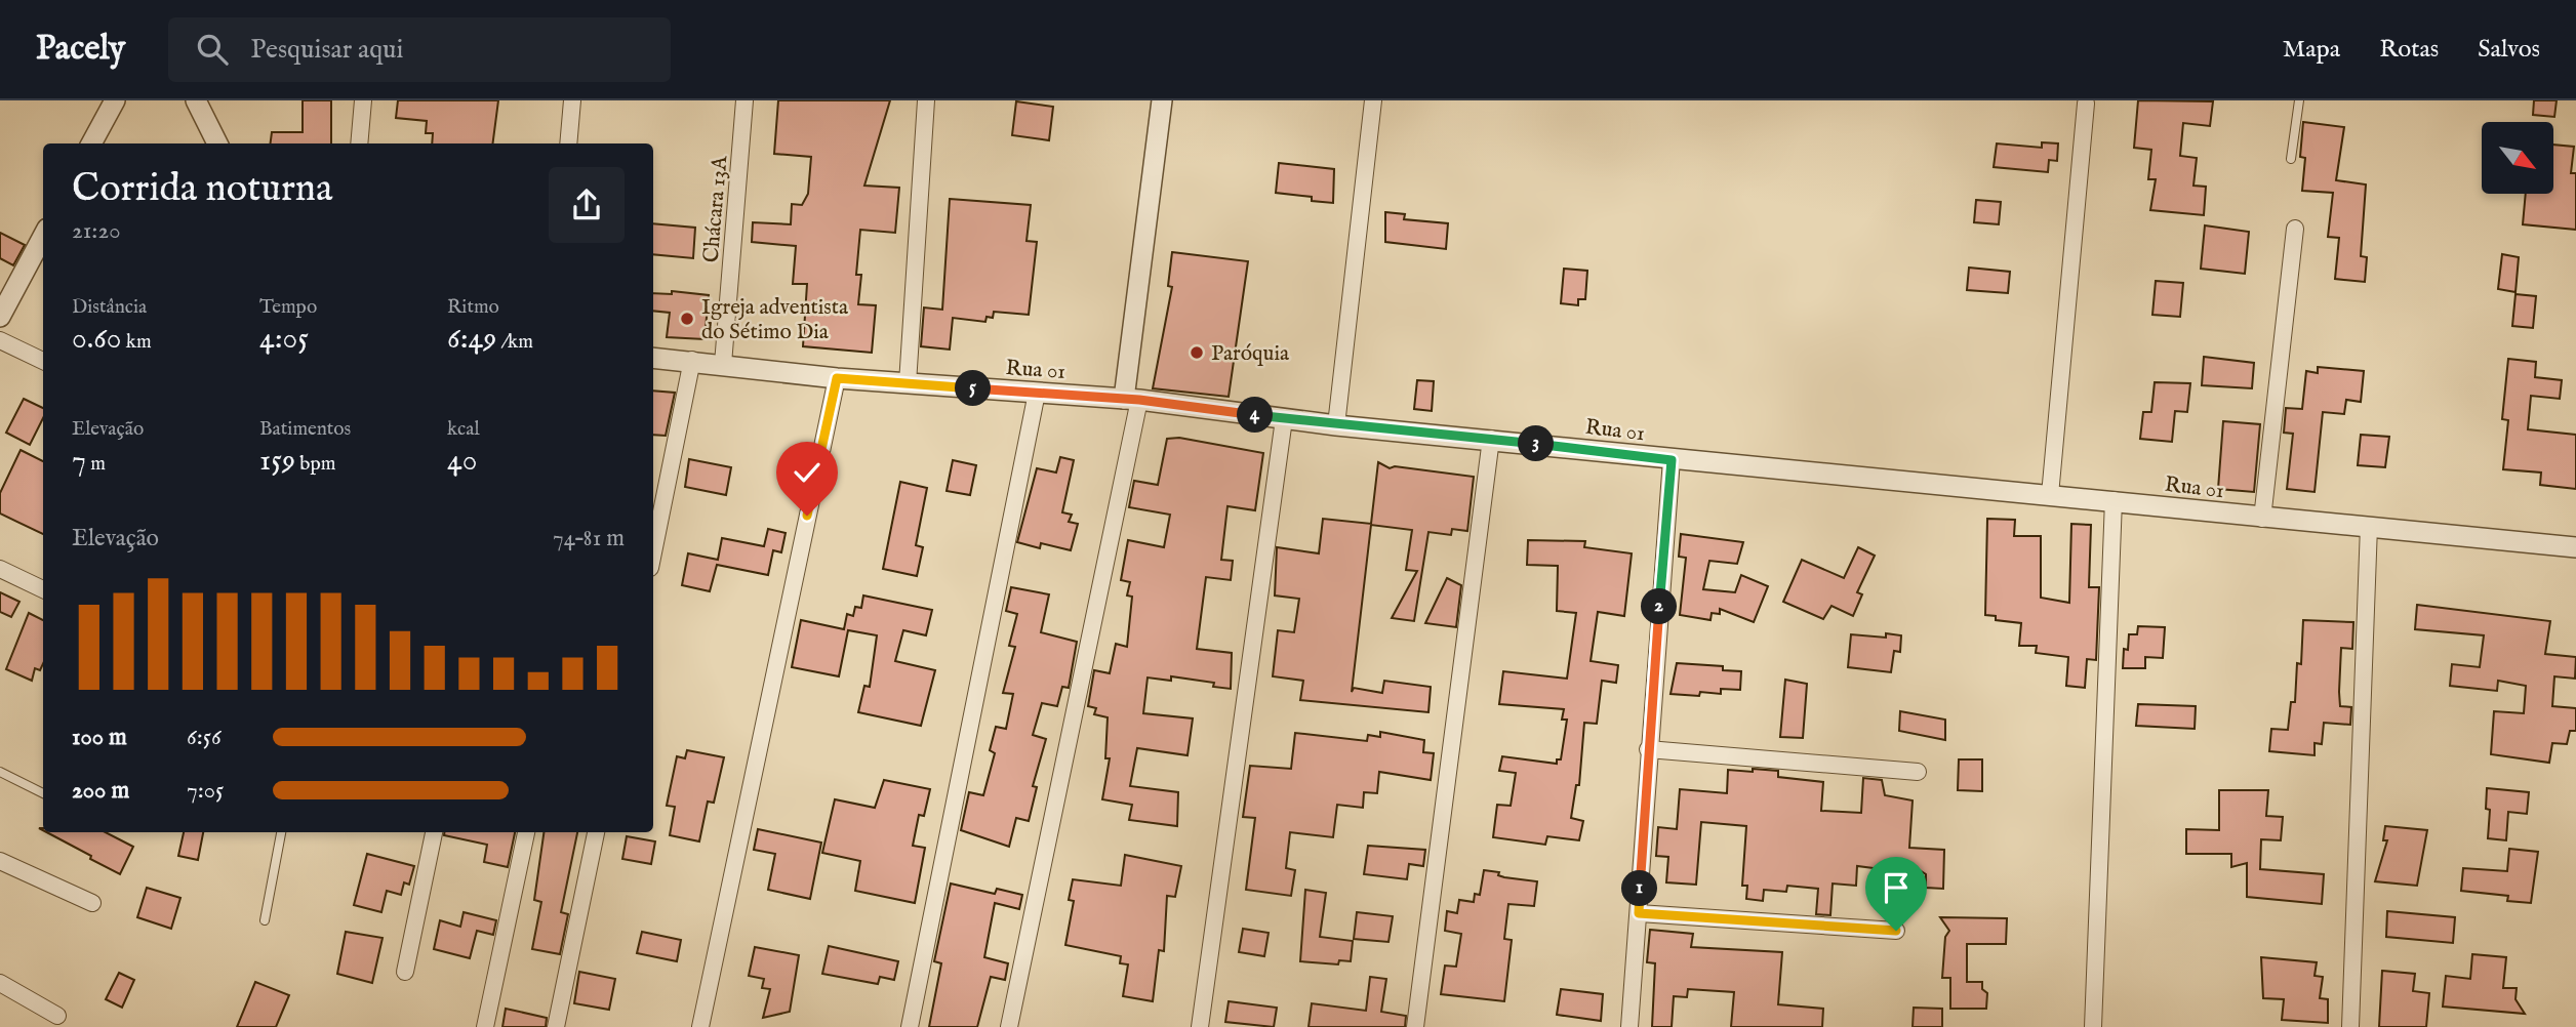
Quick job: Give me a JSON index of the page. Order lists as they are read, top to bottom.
{
  "streets": {
    "street": ["Chácara 13A", "Rua 01"]
  },
  "crossings": [
    ["Chácara 13A", "Rua 01"]
  ],
  "places": ["Igreja adventista do Sétimo Dia", "Paróquia"],
  "north": "bottom right",
  "page": {
    "header": "Pacely",
    "search": "Pesquisar aqui",
    "nav": ["Mapa", "Rotas", "Salvos"],
    "heading": ["Corrida noturna", "21:20"],
    "stats": [
      ["Distância", "0.60 km"],
      ["Tempo", "4:05"],
      ["Ritmo", "6:49 /km"],
      ["Elevação", "7 m"],
      ["Batimentos", "159 bpm"],
      ["kcal", "40"]
    ],
    "pins": [
      "5",
      "4",
      "3",
      "2",
      "1"
    ],
    "chart": ["Elevação", "74–81 m"],
    "list": [
      {
        "name": "100 m",
        "note": "6:56"
      },
      {
        "name": "200 m",
        "note": "7:05"
      }
    ]
  }
}
